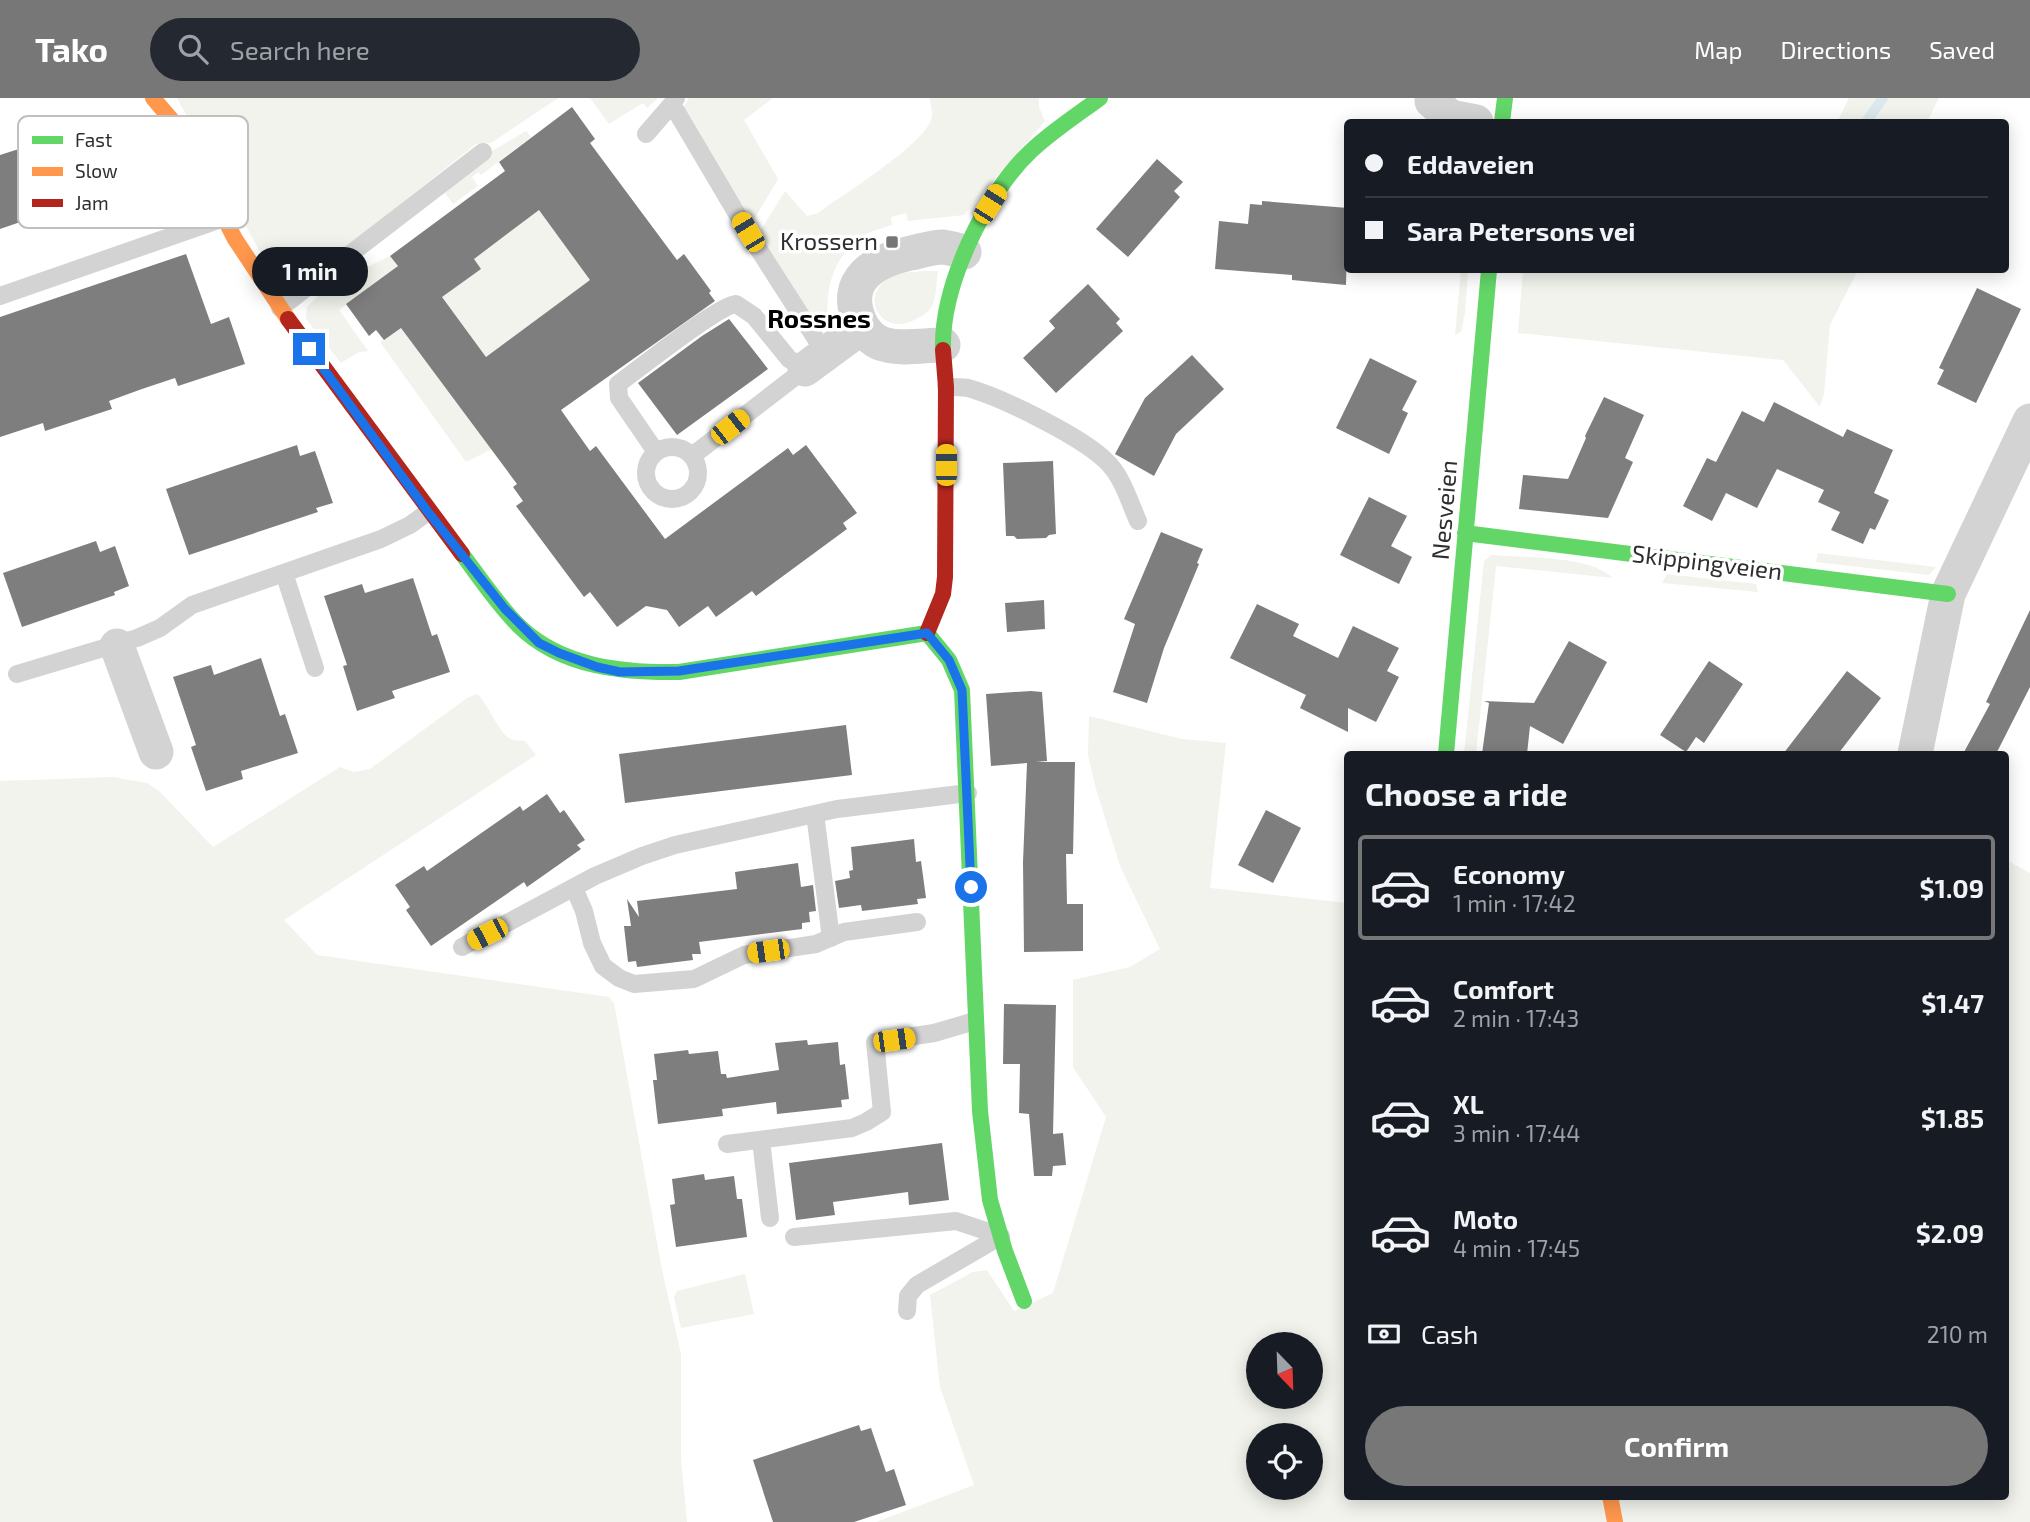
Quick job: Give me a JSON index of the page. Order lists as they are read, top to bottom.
{
  "streets": {
    "street": ["Nesveien", "Skippingveien"]
  },
  "crossings": [
    ["Nesveien", "Skippingveien"]
  ],
  "districts": ["Rossnes"],
  "places": {
    "transit": ["Krossern"]
  },
  "legend": ["Fast", "Slow", "Jam"],
  "north": "bottom right",
  "page": {
    "header": "Tako",
    "search": "Search here",
    "nav": ["Map", "Directions", "Saved"],
    "banner": ["Eddaveien", "Sara Petersons vei"],
    "bubble": "1 min",
    "heading": "Choose a ride",
    "list": [
      {
        "name": "Economy",
        "note": "1 min · 17:42",
        "value": "$1.09"
      },
      {
        "name": "Comfort",
        "note": "2 min · 17:43",
        "value": "$1.47"
      },
      {
        "name": "XL",
        "note": "3 min · 17:44",
        "value": "$1.85"
      },
      {
        "name": "Moto",
        "note": "4 min · 17:45",
        "value": "$2.09"
      }
    ],
    "pay": ["Cash", "210 m"],
    "buttons": "Confirm"
  }
}
